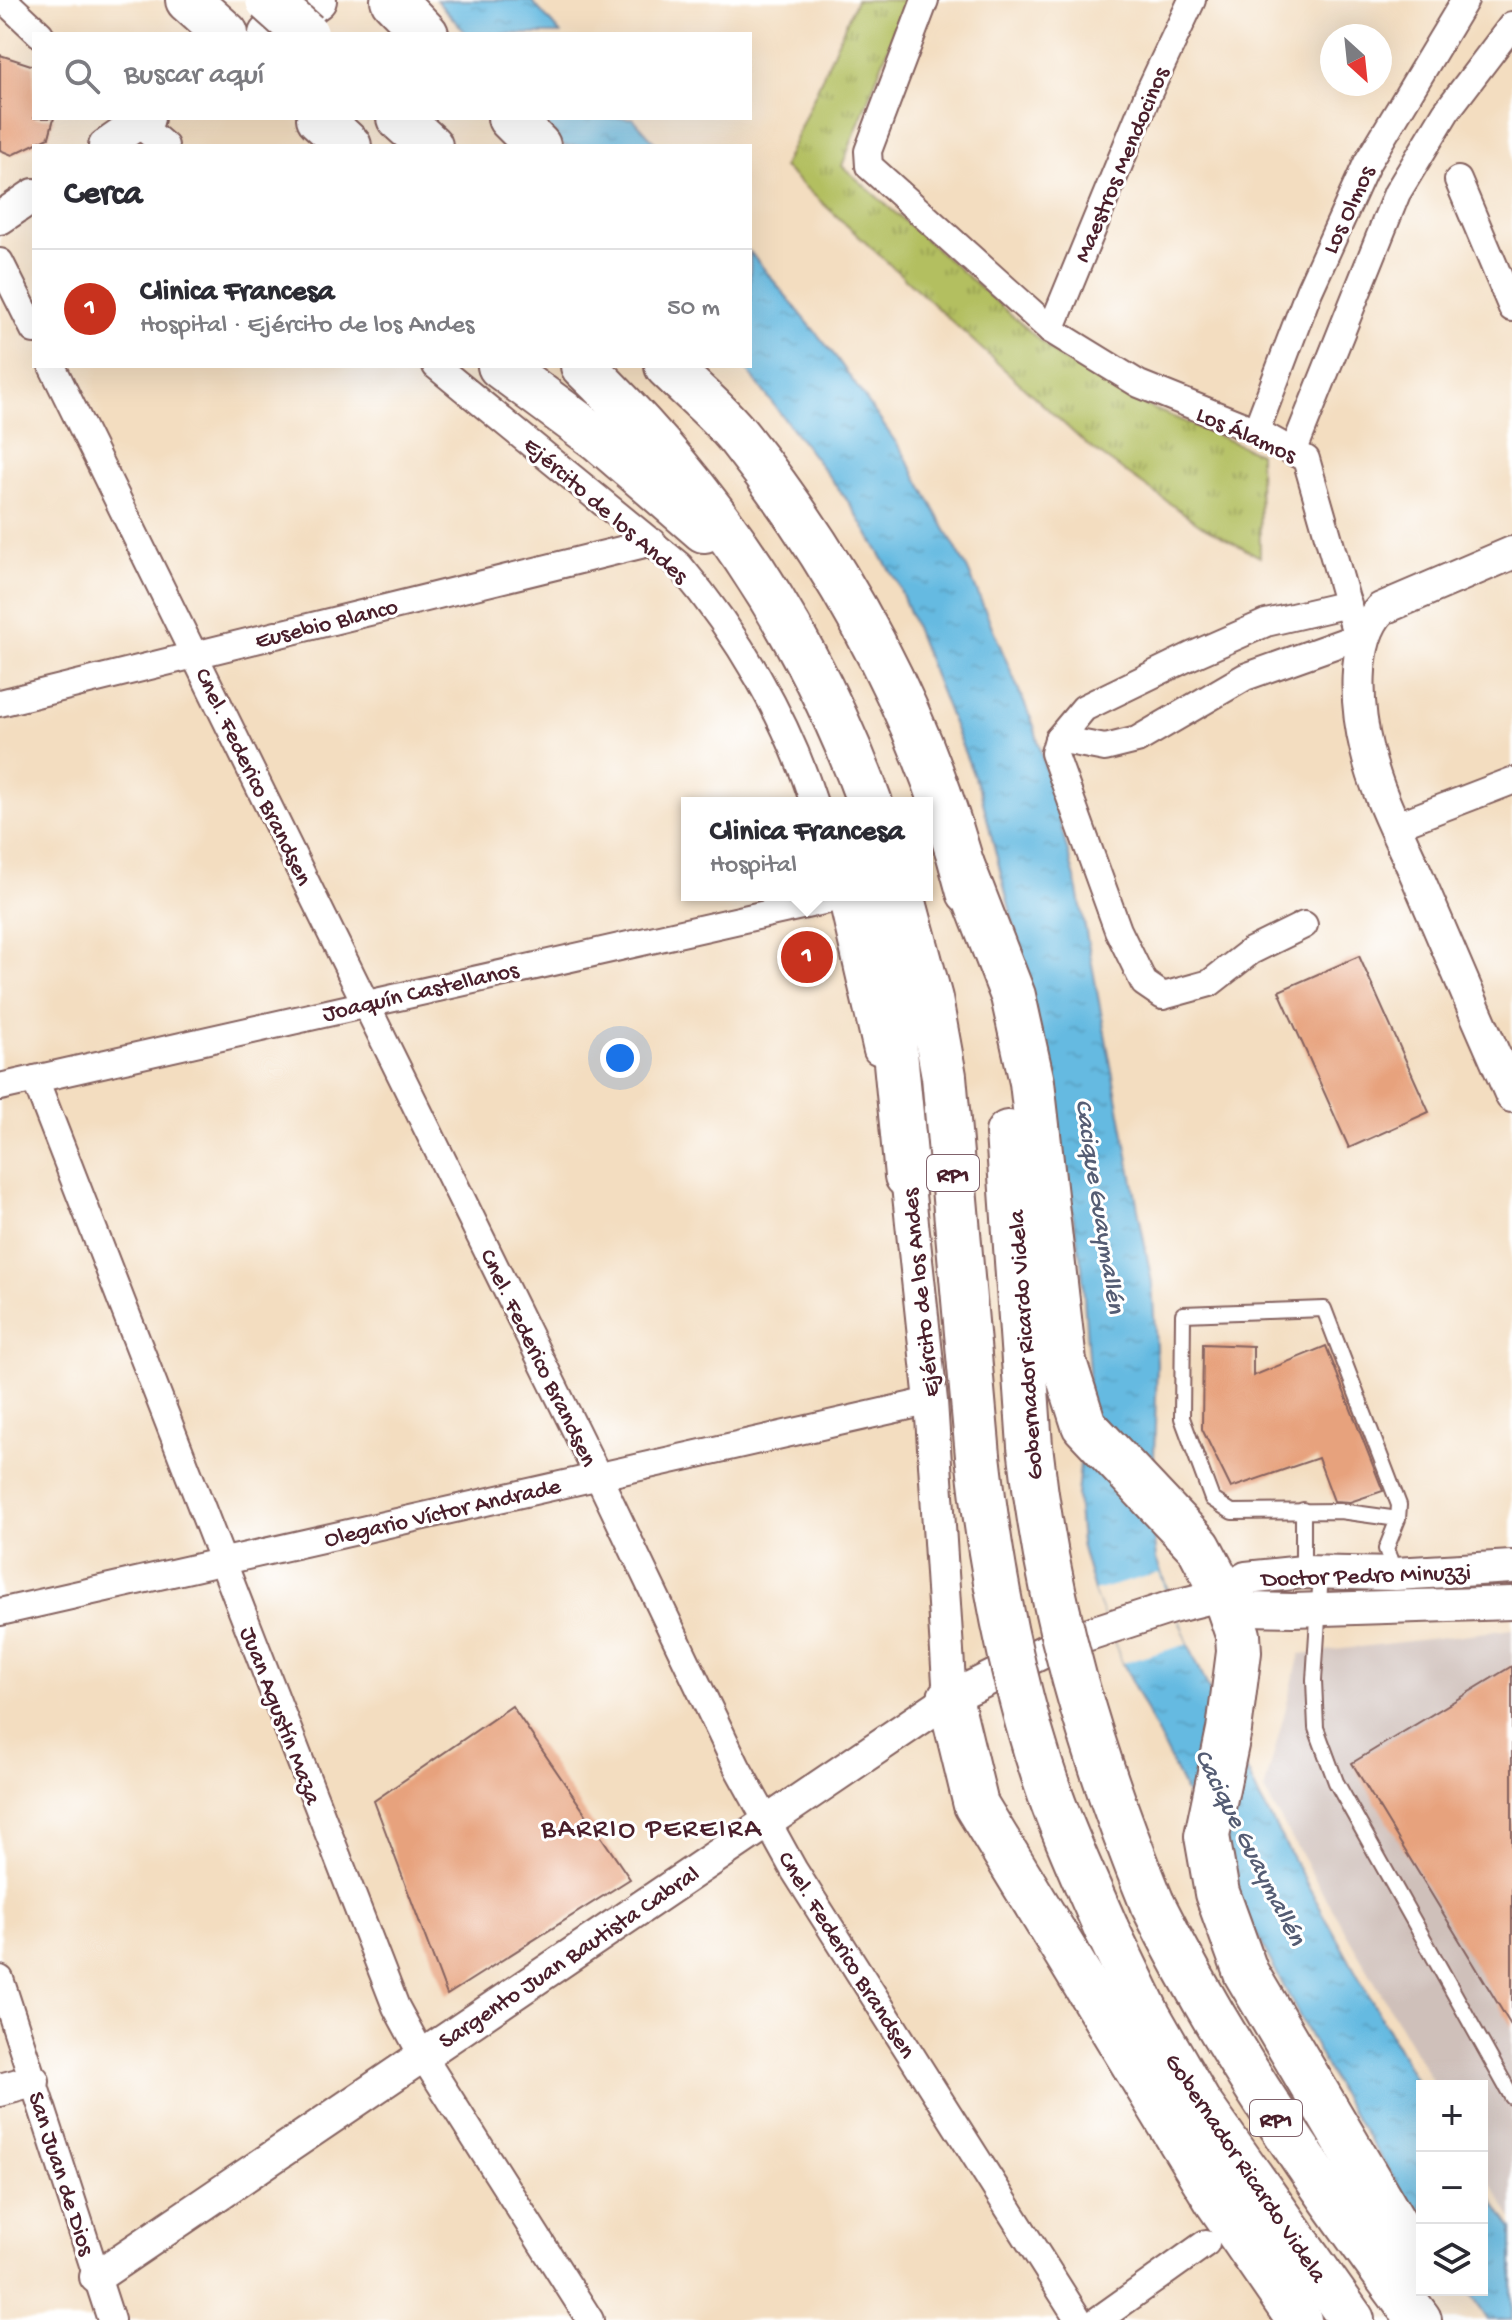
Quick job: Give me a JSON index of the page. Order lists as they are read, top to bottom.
{
  "streets": {
    "highway": ["RP1", "Gobernador Ricardo Videla"],
    "street": [
      "Maestros Mendocinos",
      "Los Olmos",
      "Los Álamos",
      "Ejército de los Andes",
      "Eusebio Blanco",
      "Cnel. Federico Brandsen",
      "Joaquín Castellanos",
      "Olegario Víctor Andrade",
      "Doctor Pedro Minuzzi",
      "Juan Agustín Maza",
      "Sargento Juan Bautista Cabral",
      "San Juan de Dios"
    ]
  },
  "crossings": [
    ["Maestros Mendocinos", "Los Álamos"],
    ["Los Olmos", "Los Álamos"],
    ["Ejército de los Andes", "Eusebio Blanco"],
    ["Ejército de los Andes", "Olegario Víctor Andrade"],
    ["Ejército de los Andes", "Sargento Juan Bautista Cabral"],
    ["Eusebio Blanco", "Cnel. Federico Brandsen"],
    ["Cnel. Federico Brandsen", "Joaquín Castellanos"],
    ["Cnel. Federico Brandsen", "Olegario Víctor Andrade"],
    ["Cnel. Federico Brandsen", "Sargento Juan Bautista Cabral"],
    ["Joaquín Castellanos", "Juan Agustín Maza"],
    ["Olegario Víctor Andrade", "Juan Agustín Maza"],
    ["Doctor Pedro Minuzzi", "Sargento Juan Bautista Cabral"],
    ["Juan Agustín Maza", "Sargento Juan Bautista Cabral"],
    ["Sargento Juan Bautista Cabral", "San Juan de Dios"]
  ],
  "districts": ["BARRIO PEREIRA"],
  "water": ["Cacique Guaymallén"],
  "north": "bottom right",
  "page": {
    "search": "Buscar aquí",
    "heading": "Cerca",
    "list": [
      {
        "mark": "1",
        "name": "Clinica Francesa",
        "note": "Hospital · Ejército de los Andes",
        "value": "50 m"
      }
    ],
    "popup": ["Clinica Francesa", "Hospital"],
    "pins": "1",
    "map_buttons": ["+", "−"]
  }
}
